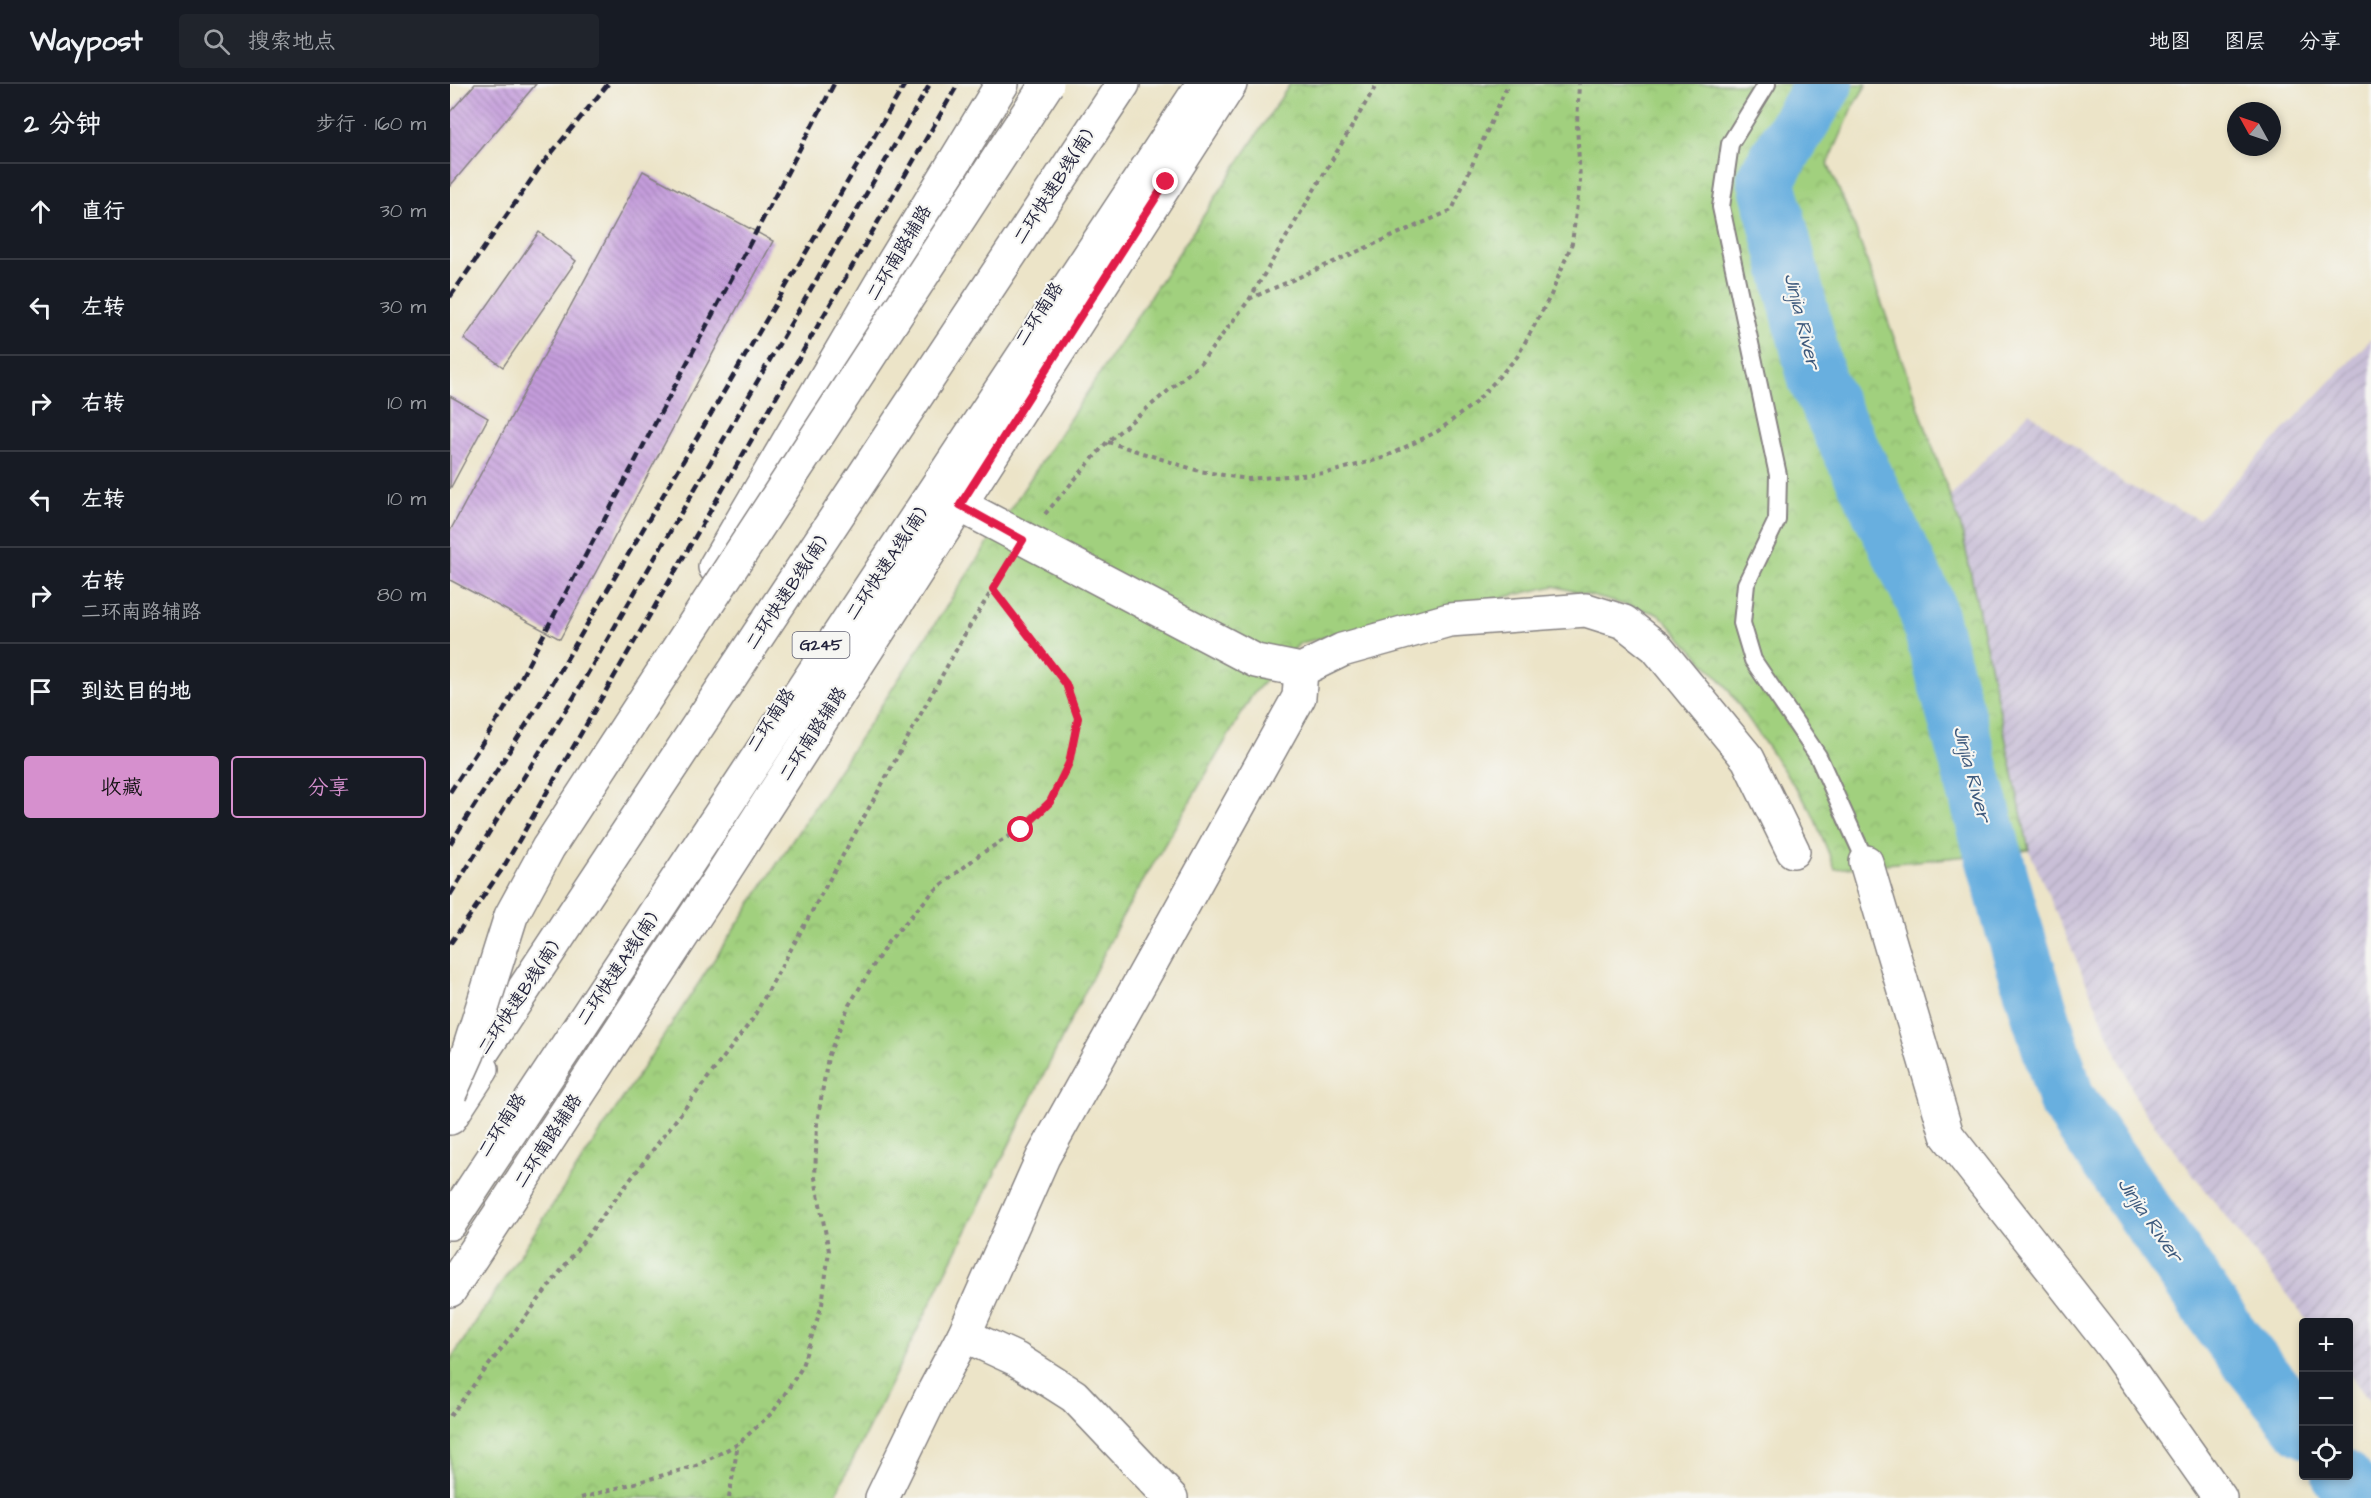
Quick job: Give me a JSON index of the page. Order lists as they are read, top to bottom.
{
  "streets": {
    "main road": [
      "二环快速B线(南)",
      "二环南路辅路",
      "二环南路",
      "二环快速A线(南)",
      "G245"
    ]
  },
  "water": ["Jinjia River"],
  "north": "top left",
  "page": {
    "header": "Waypost",
    "search": "搜索地点",
    "nav": ["地图", "图层", "分享"],
    "heading": ["2 分钟", "步行 · 160 m"],
    "list": [
      ["直行", "30 m"],
      ["左转", "30 m"],
      ["右转", "10 m"],
      ["左转", "10 m"],
      ["右转", "二环南路辅路", "80 m"],
      "到达目的地"
    ],
    "buttons": ["收藏", "分享"],
    "map_buttons": ["+", "−"]
  }
}
